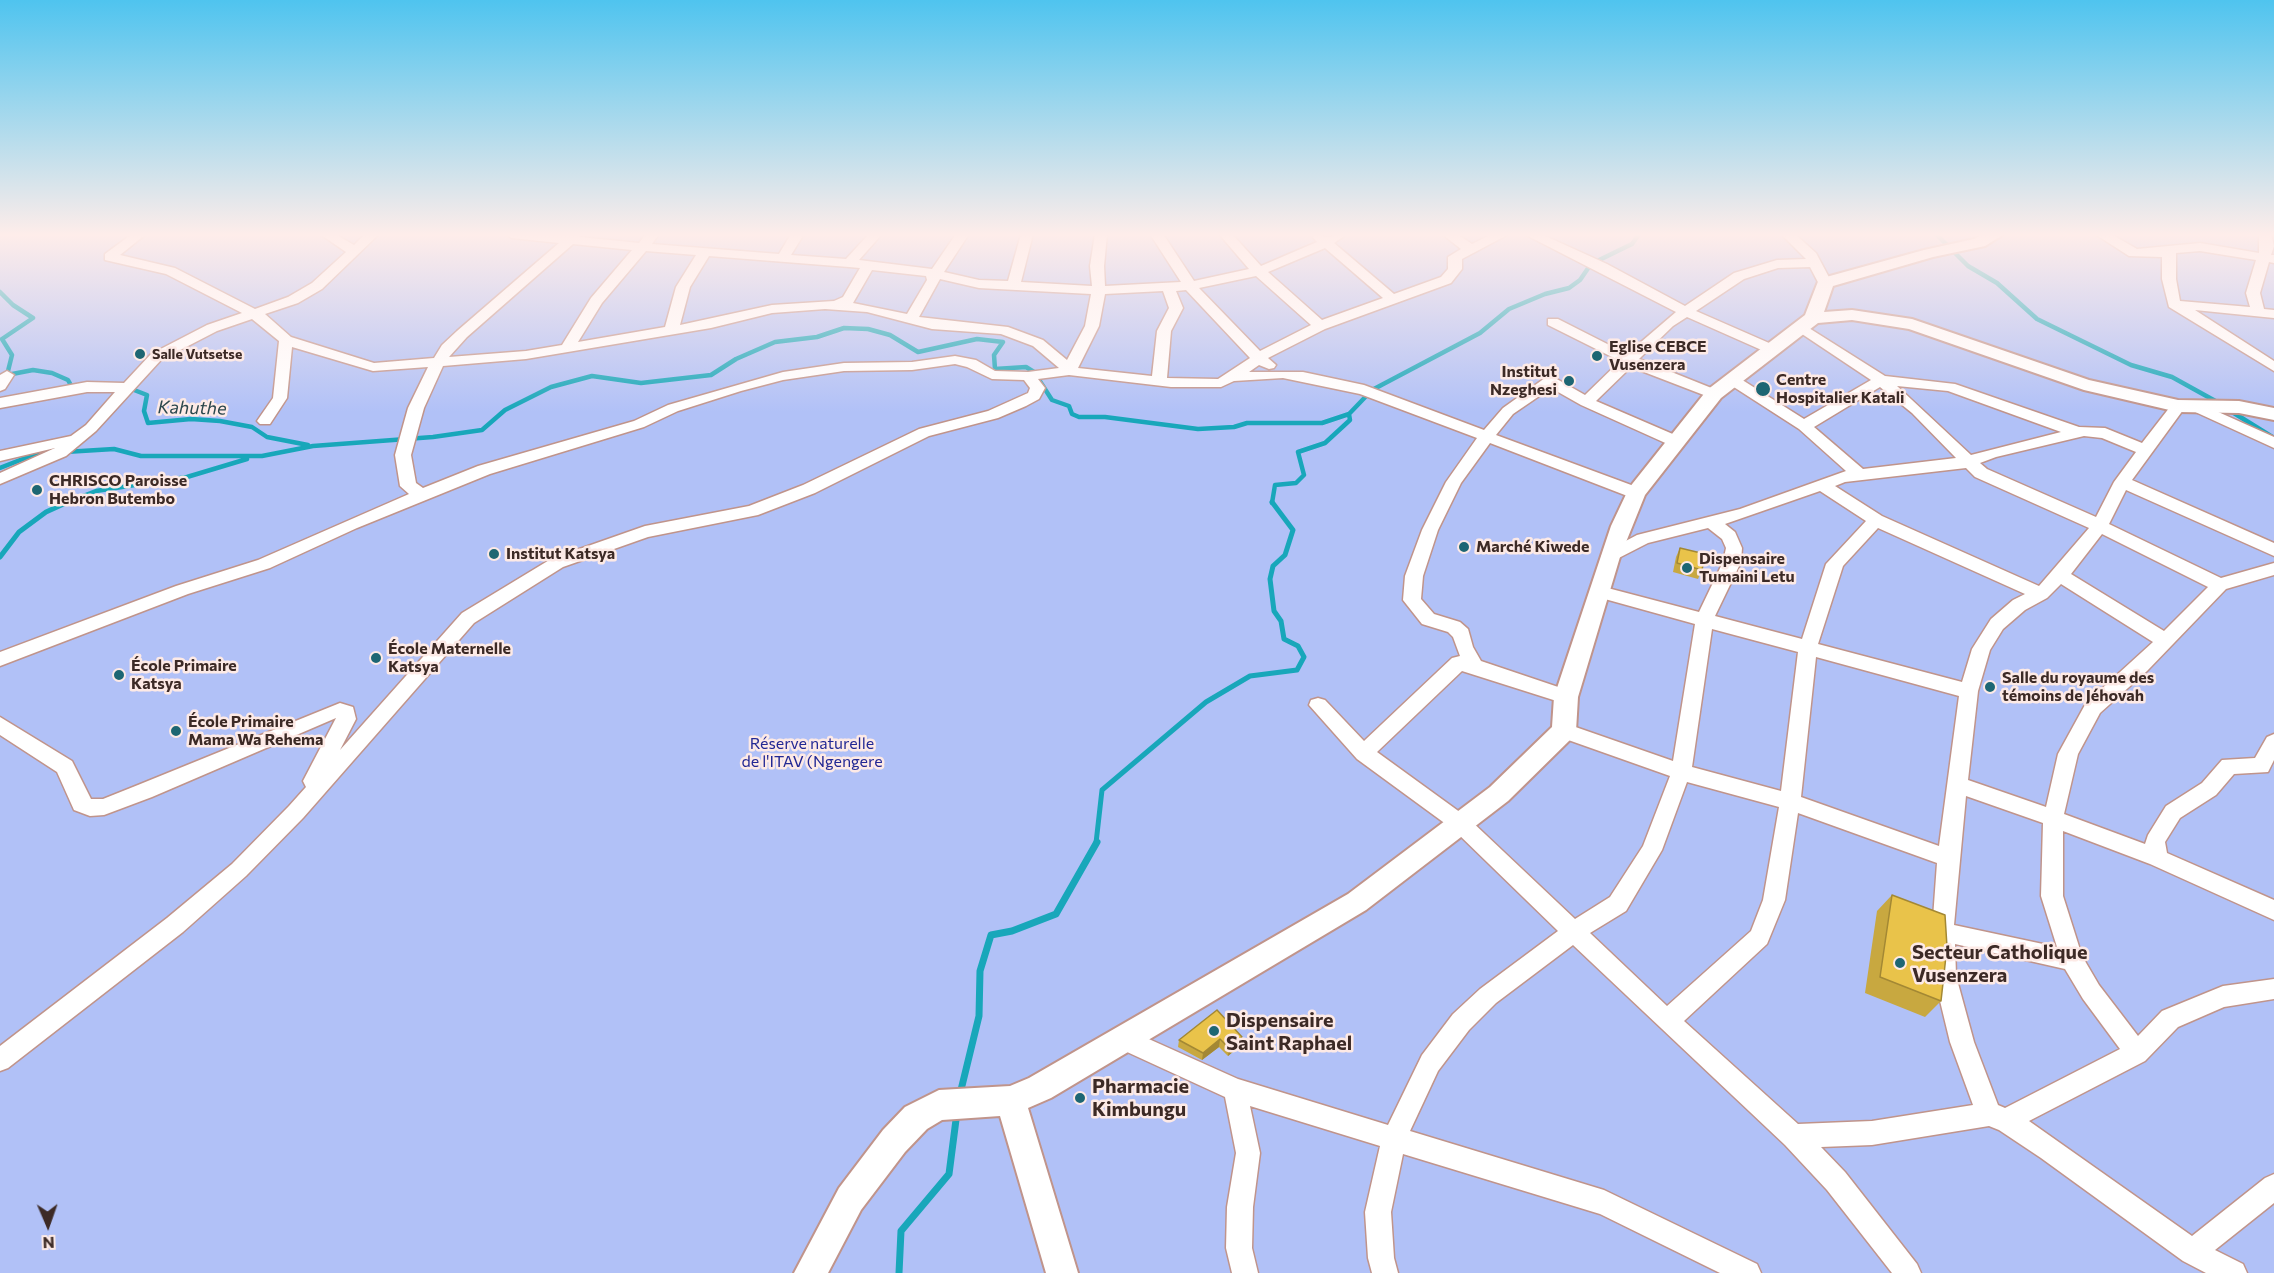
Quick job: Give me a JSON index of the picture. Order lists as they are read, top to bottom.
{
  "water": ["Kahuthe"],
  "parks": ["Réserve naturelle de l'ITAV (Ngengere"],
  "places": [
    "Salle Vutsetse",
    "Eglise CEBCE Vusenzera",
    "Institut Nzeghesi",
    "Centre Hospitalier Katali",
    "CHRISCO Paroisse Hebron Butembo",
    "Marché Kiwede",
    "Institut Katsya",
    "Dispensaire Tumaini Letu",
    "École Maternelle Katsya",
    "École Primaire Katsya",
    "Salle du royaume des témoins de Jéhovah",
    "École Primaire Mama Wa Rehema",
    "Secteur Catholique Vusenzera",
    "Dispensaire Saint Raphael",
    "Pharmacie Kimbungu"
  ],
  "north": "bottom"
}
